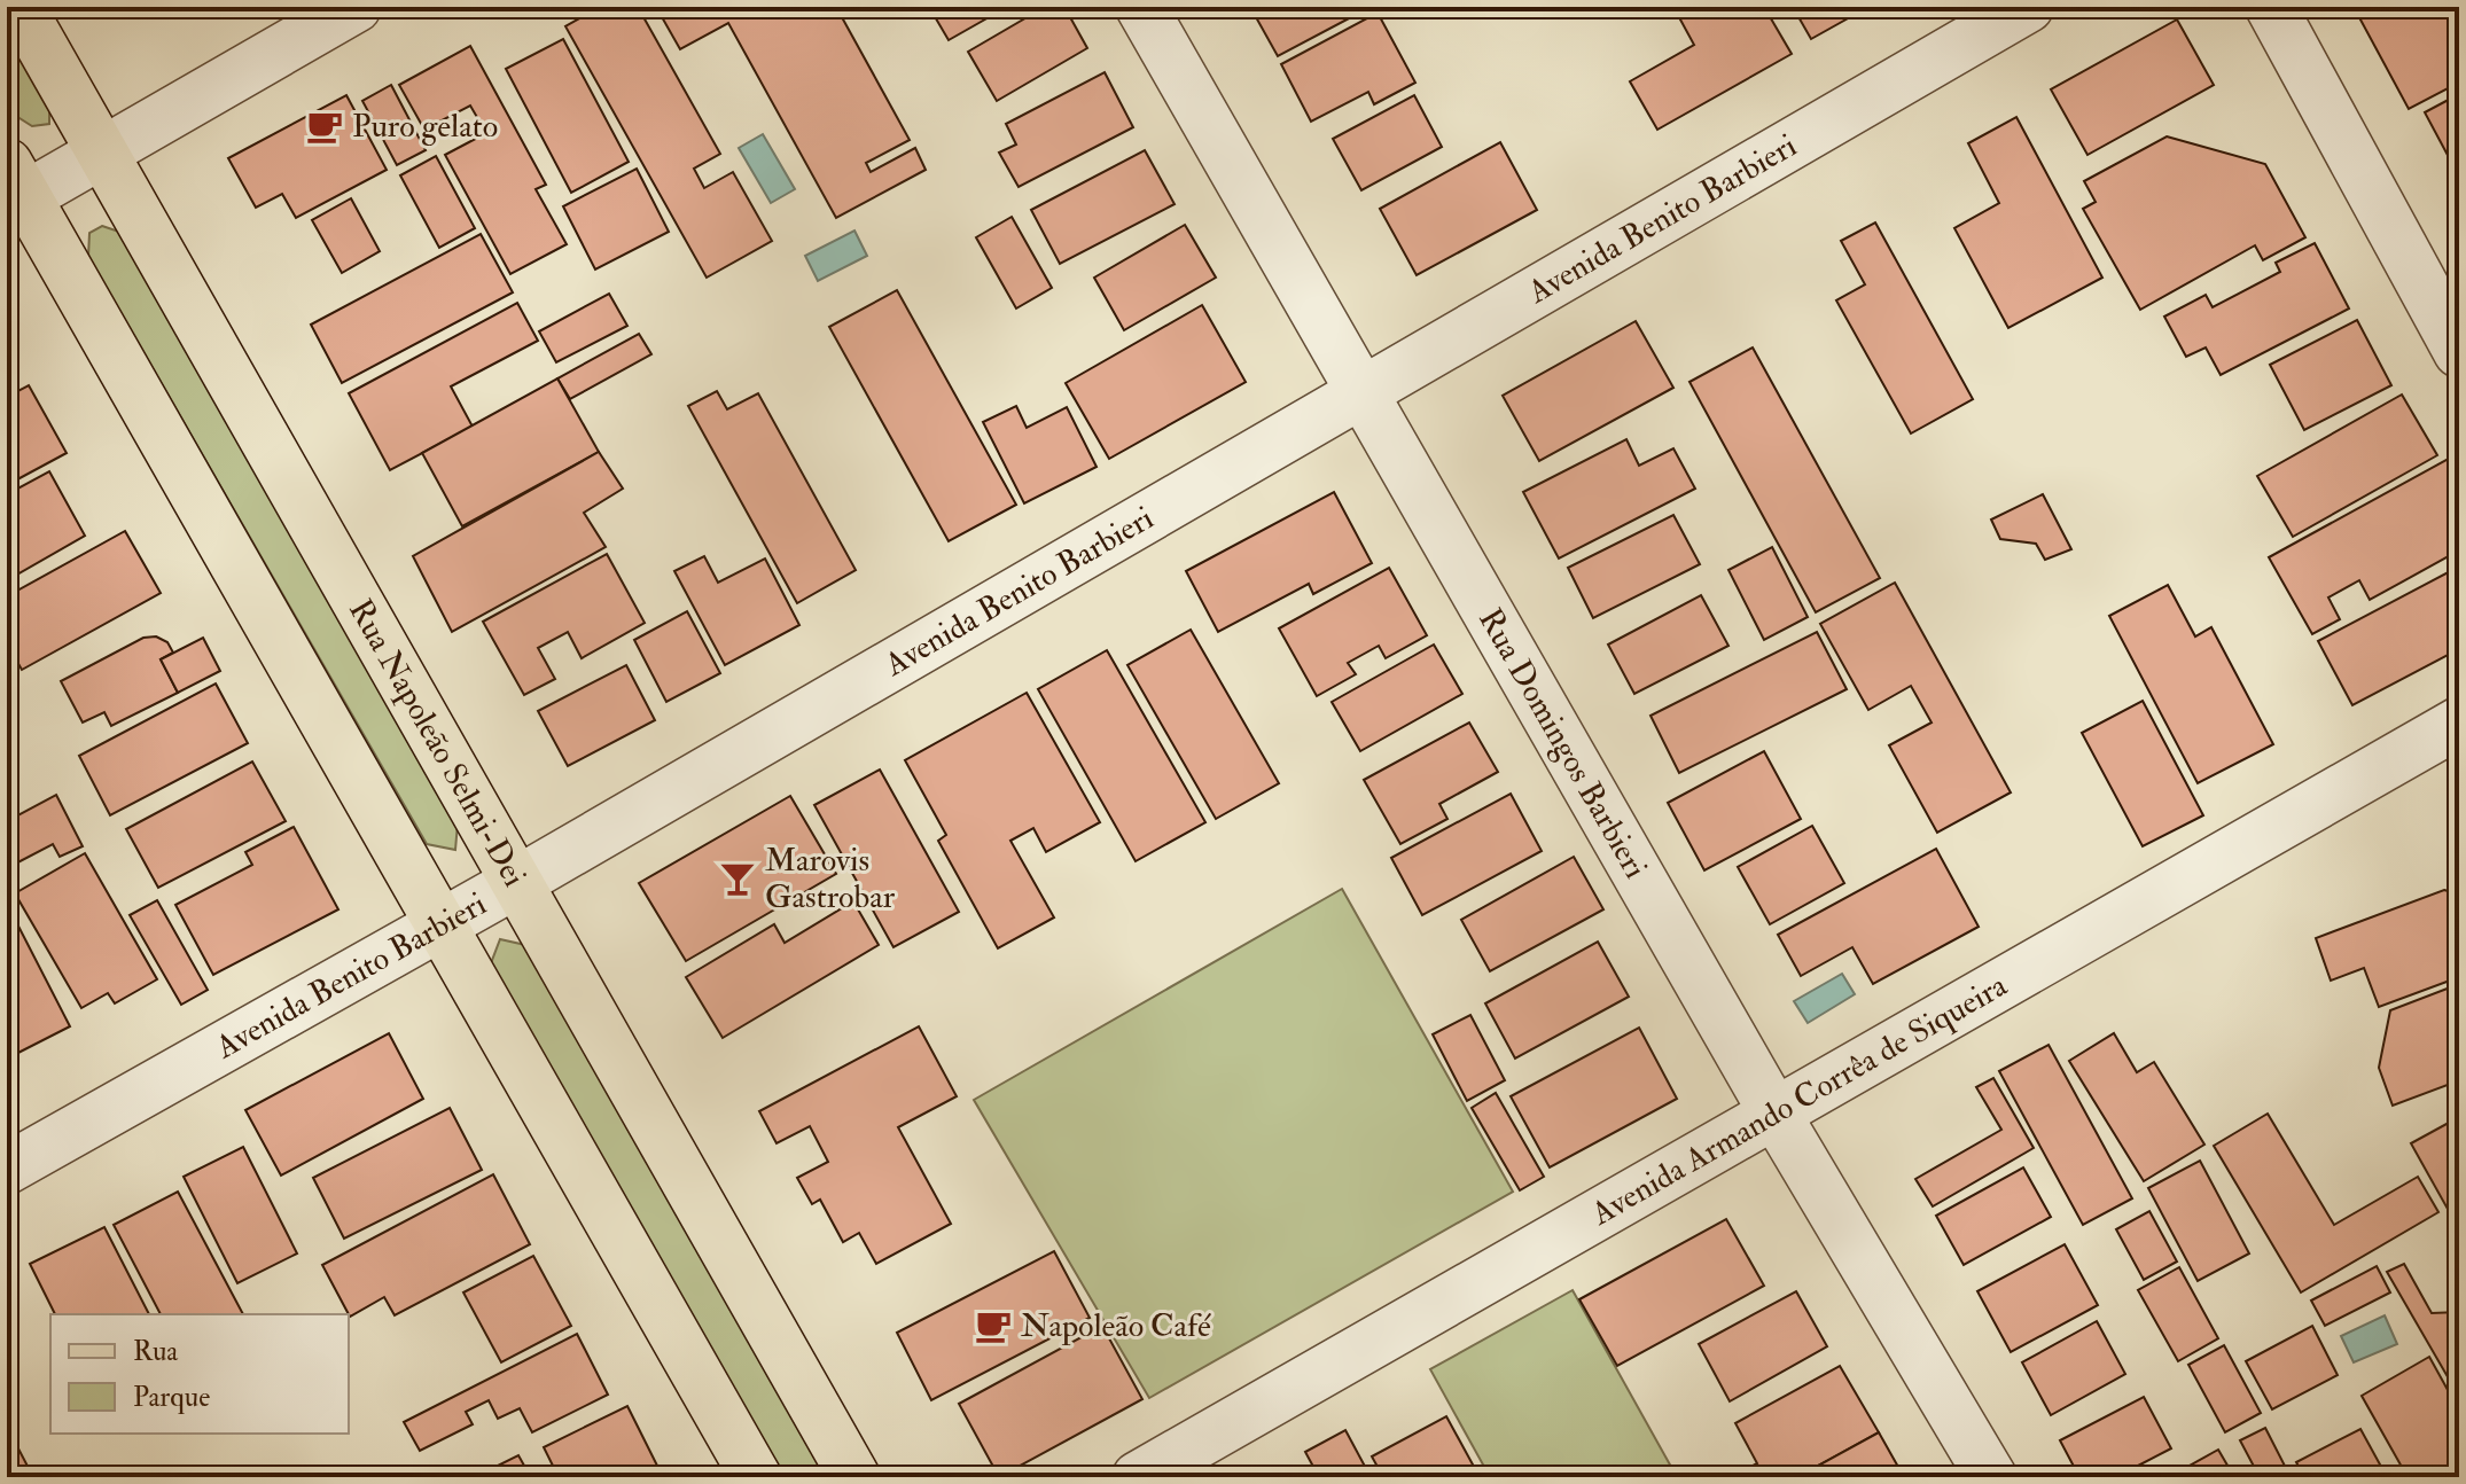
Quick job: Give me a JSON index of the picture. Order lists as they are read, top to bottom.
{
  "streets": {
    "main road": ["Rua Napoleão Selmi-Dei"],
    "street": ["Avenida Benito Barbieri", "Rua Domingos Barbieri", "Avenida Armando Corrêa de Siqueira"]
  },
  "crossings": [
    ["Avenida Benito Barbieri", "Rua Napoleão Selmi-Dei"],
    ["Avenida Benito Barbieri", "Rua Domingos Barbieri"],
    ["Rua Domingos Barbieri", "Avenida Armando Corrêa de Siqueira"]
  ],
  "places": {
    "cafe": ["Puro gelato", "Napoleão Café"],
    "bar": ["Marovis Gastrobar"]
  },
  "legend": ["Rua", "Parque"]
}
